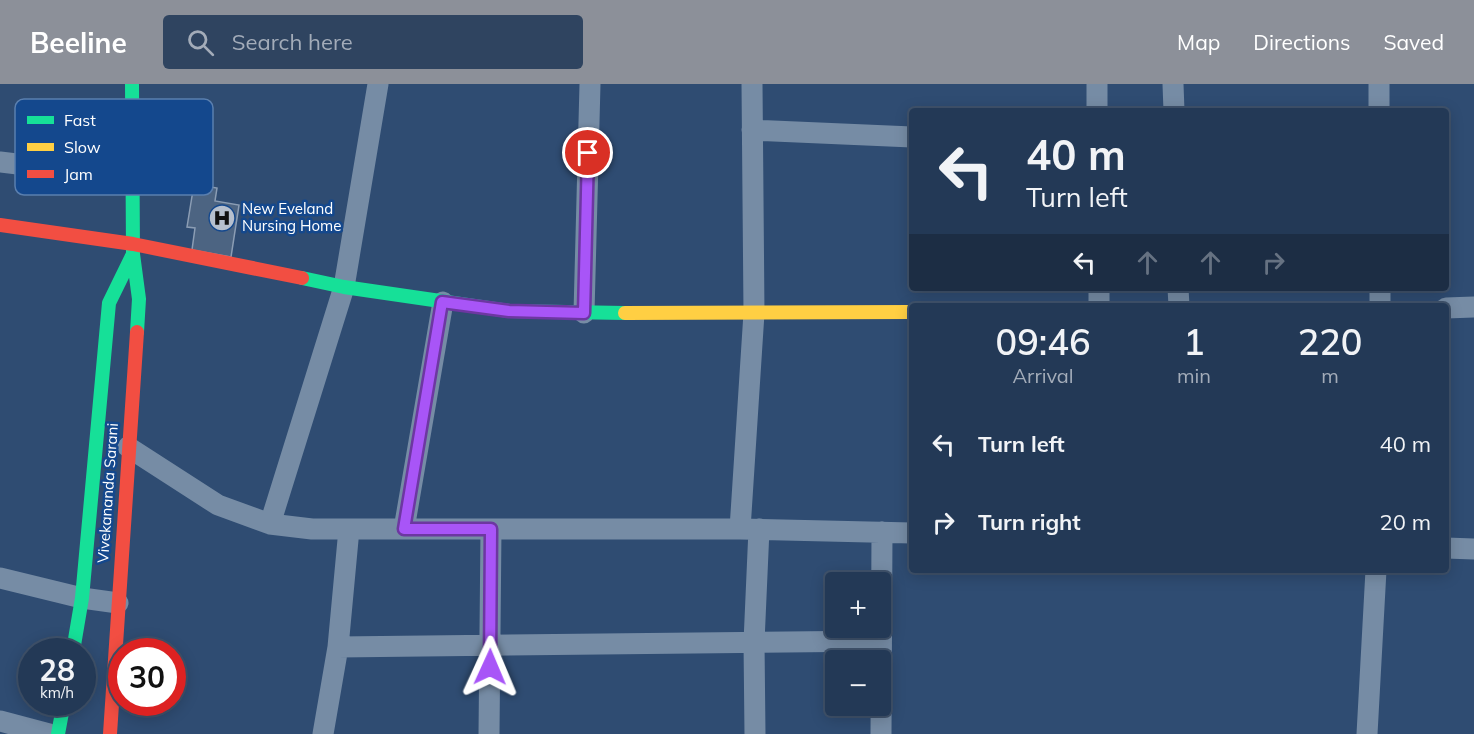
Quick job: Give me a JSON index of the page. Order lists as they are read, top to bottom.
{
  "streets": {
    "street": ["Vivekananda Sarani"]
  },
  "places": {
    "hospital": ["New Eveland Nursing Home"]
  },
  "legend": ["Fast", "Slow", "Jam"],
  "page": {
    "header": "Beeline",
    "search": "Search here",
    "nav": ["Map", "Directions", "Saved"],
    "turn": ["40 m", "Turn left"],
    "eta": [
      "09:46",
      "Arrival",
      "1",
      "min",
      "220",
      "m"
    ],
    "list": [
      {
        "name": "Turn left",
        "value": "40 m"
      },
      {
        "name": "Turn right",
        "value": "20 m"
      }
    ],
    "map_buttons": ["+", "−"],
    "speed": "28 km/h",
    "limit": "30"
  }
}
